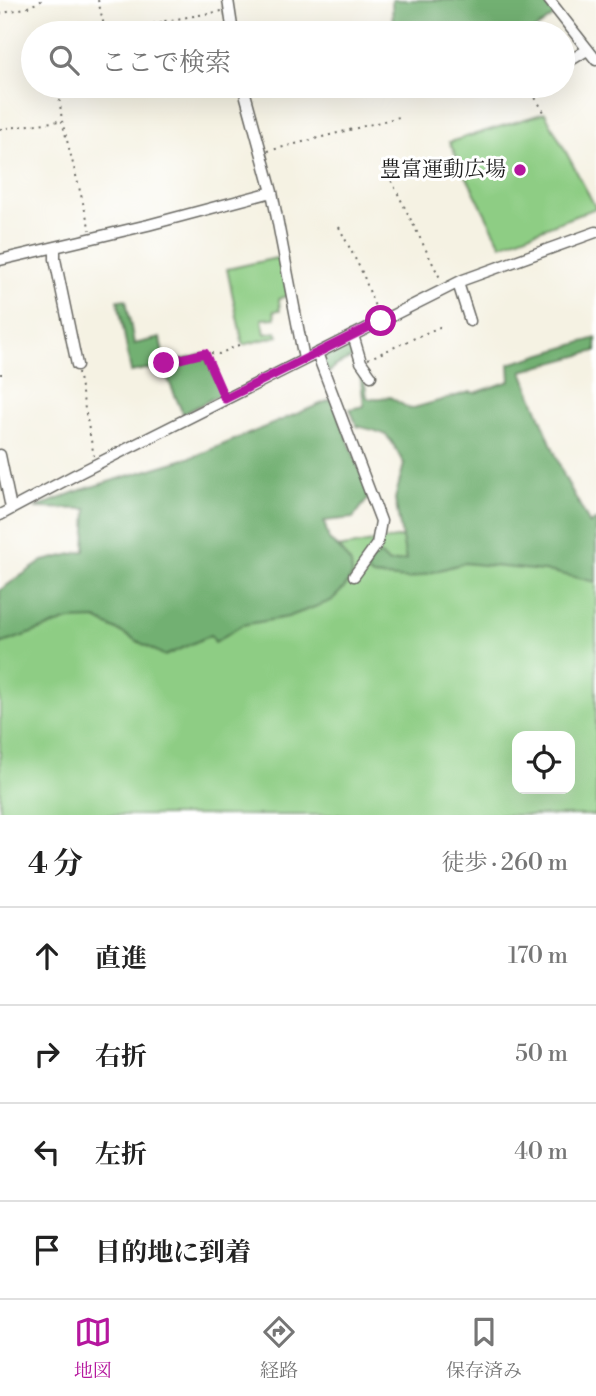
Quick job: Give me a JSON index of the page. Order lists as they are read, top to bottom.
{
  "places": ["豊富運動広場"],
  "page": {
    "search": "ここで検索",
    "heading": ["4 分", "徒歩 · 260 m"],
    "list": [
      ["直進", "170 m"],
      ["右折", "50 m"],
      ["左折", "40 m"],
      "目的地に到着"
    ],
    "nav": ["地図", "経路", "保存済み"]
  }
}
